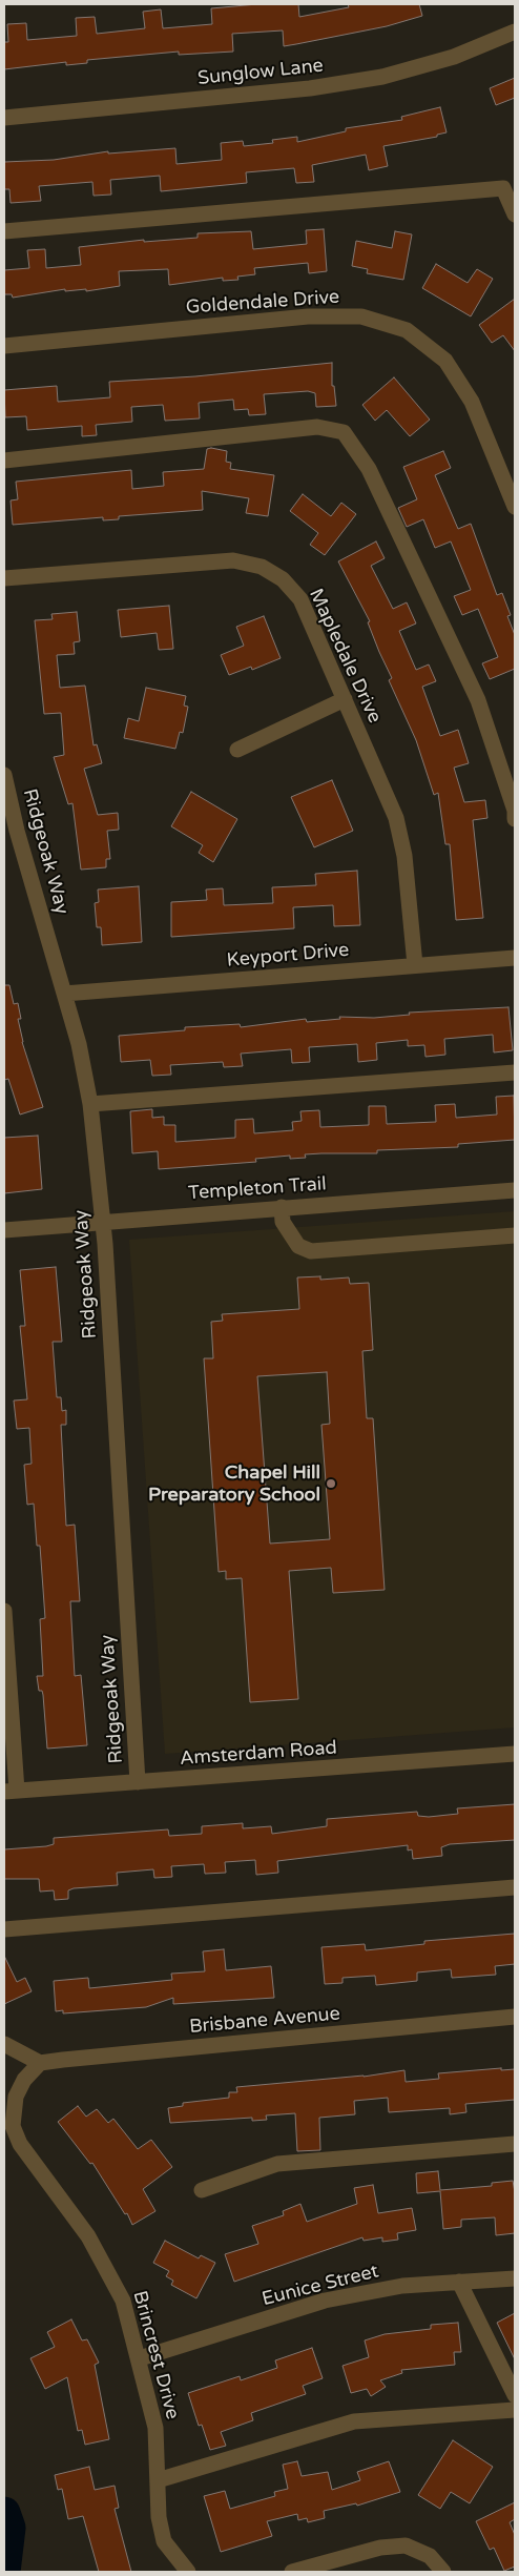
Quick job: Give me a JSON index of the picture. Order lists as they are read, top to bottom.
{
  "streets": {
    "street": [
      "Sunglow Lane",
      "Goldendale Drive",
      "Mapledale Drive",
      "Ridgeoak Way",
      "Keyport Drive",
      "Templeton Trail",
      "Amsterdam Road",
      "Brisbane Avenue",
      "Eunice Street",
      "Brincrest Drive"
    ]
  },
  "crossings": [
    ["Mapledale Drive", "Keyport Drive"],
    ["Ridgeoak Way", "Keyport Drive"],
    ["Ridgeoak Way", "Templeton Trail"],
    ["Ridgeoak Way", "Amsterdam Road"],
    ["Brisbane Avenue", "Brincrest Drive"],
    ["Eunice Street", "Brincrest Drive"]
  ],
  "places": ["Chapel Hill Preparatory School"]
}
